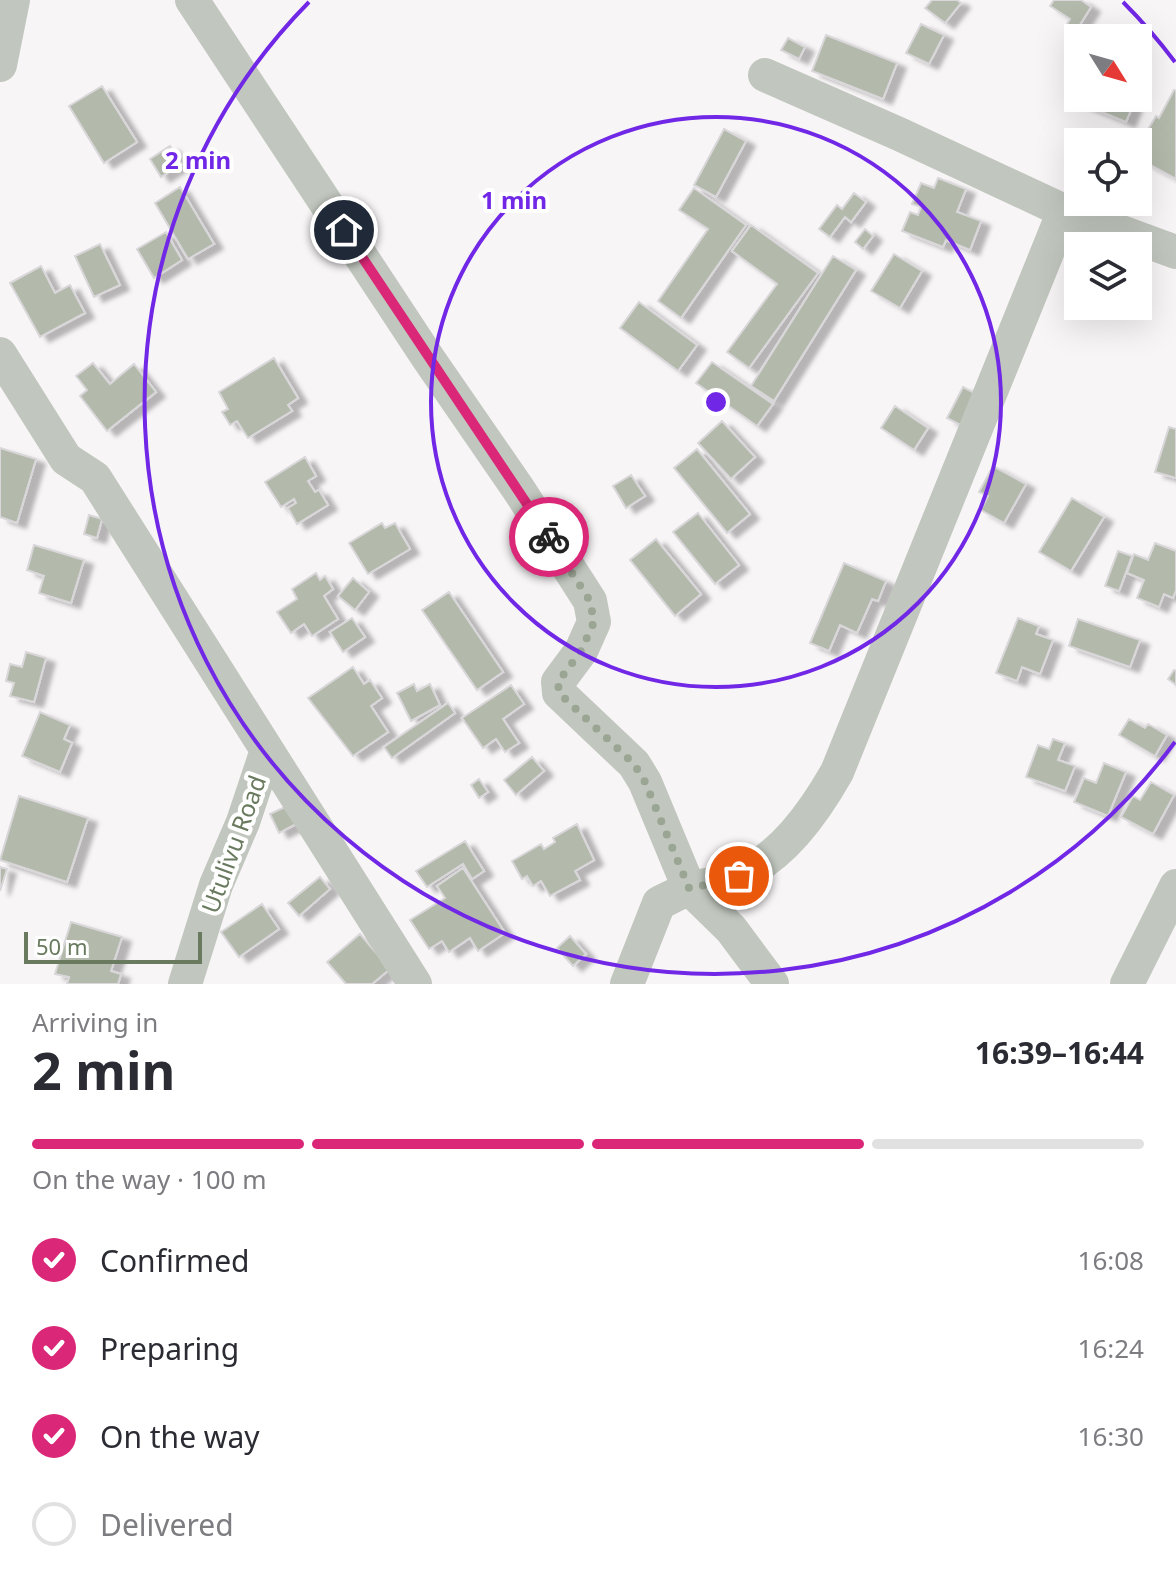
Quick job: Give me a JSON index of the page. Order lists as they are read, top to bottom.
{
  "streets": {
    "street": ["Utulivu Road"]
  },
  "scale_bar": "50 m",
  "north": "bottom right",
  "page": {
    "scale": "50 m",
    "heading": ["2 min", "Arriving in", "16:39–16:44"],
    "bar": "On the way · 100 m",
    "list": [
      ["Confirmed", "16:08"],
      ["Preparing", "16:24"],
      ["On the way", "16:30"],
      "Delivered"
    ]
  },
  "rings": ["2 min", "1 min"]
}
